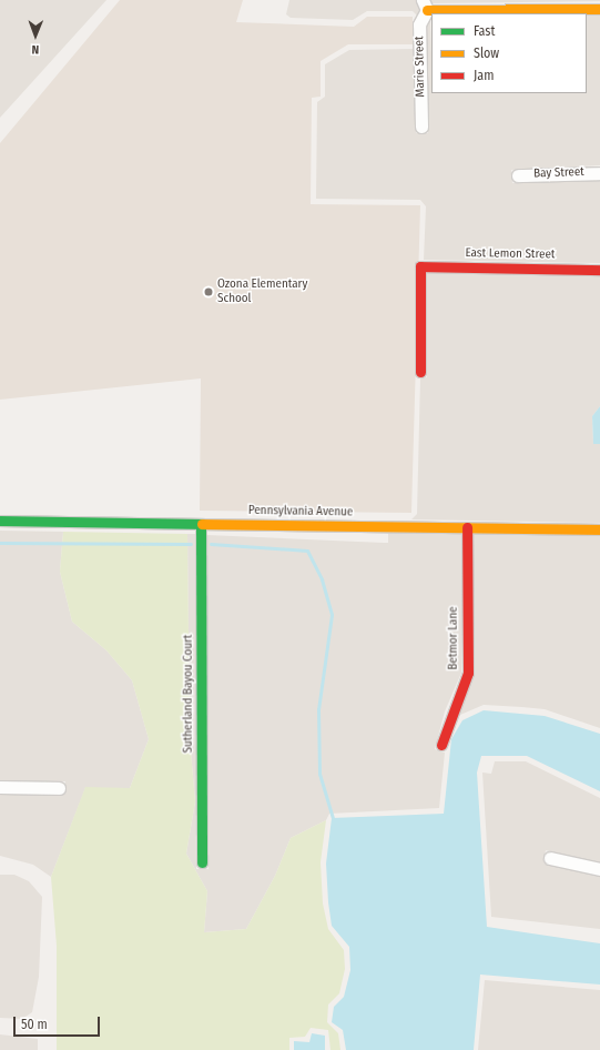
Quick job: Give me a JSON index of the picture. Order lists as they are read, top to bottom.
{
  "streets": {
    "street": [
      "Marie Street",
      "Bay Street",
      "East Lemon Street",
      "Pennsylvania Avenue",
      "Betmor Lane",
      "Sutherland Bayou Court"
    ]
  },
  "crossings": [
    ["Pennsylvania Avenue", "Betmor Lane"],
    ["Pennsylvania Avenue", "Sutherland Bayou Court"]
  ],
  "places": ["Ozona Elementary School"],
  "legend": ["Fast", "Slow", "Jam"],
  "scale_bar": "50 m",
  "north": "bottom"
}
